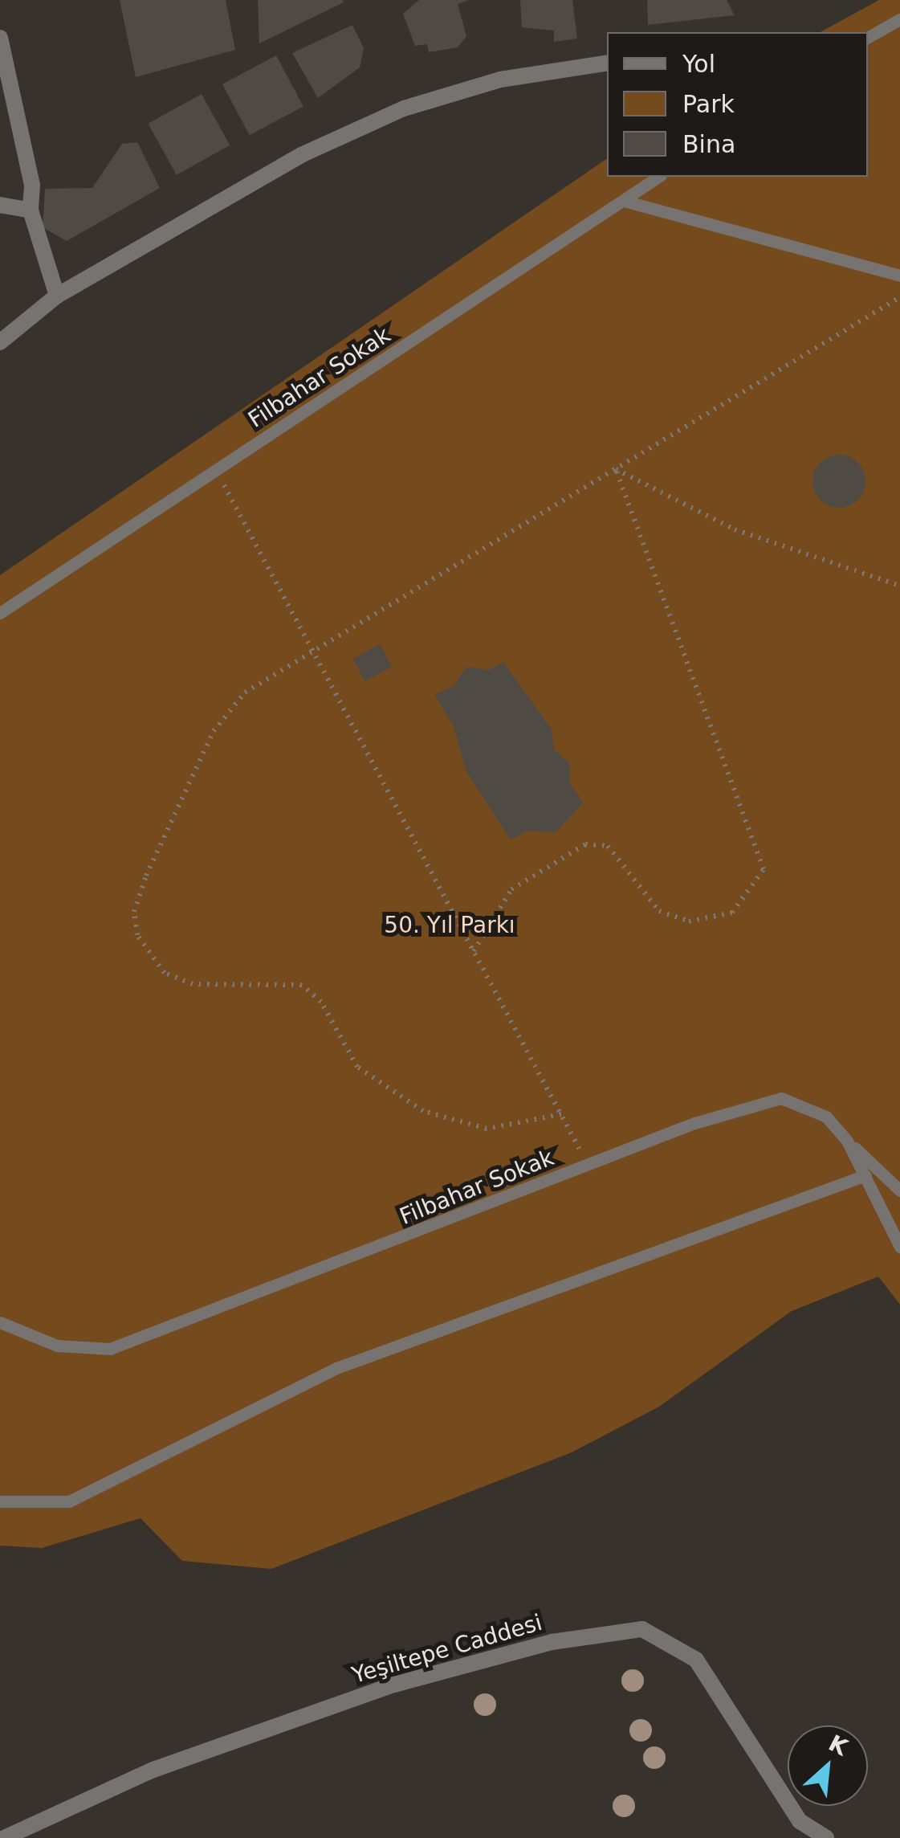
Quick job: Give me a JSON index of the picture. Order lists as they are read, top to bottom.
{
  "streets": {
    "street": ["Yeşiltepe Caddesi"],
    "lane": ["Filbahar Sokak"]
  },
  "parks": ["50. Yıl Parkı"],
  "legend": ["Yol", "Park", "Bina"],
  "north": "top right"
}
